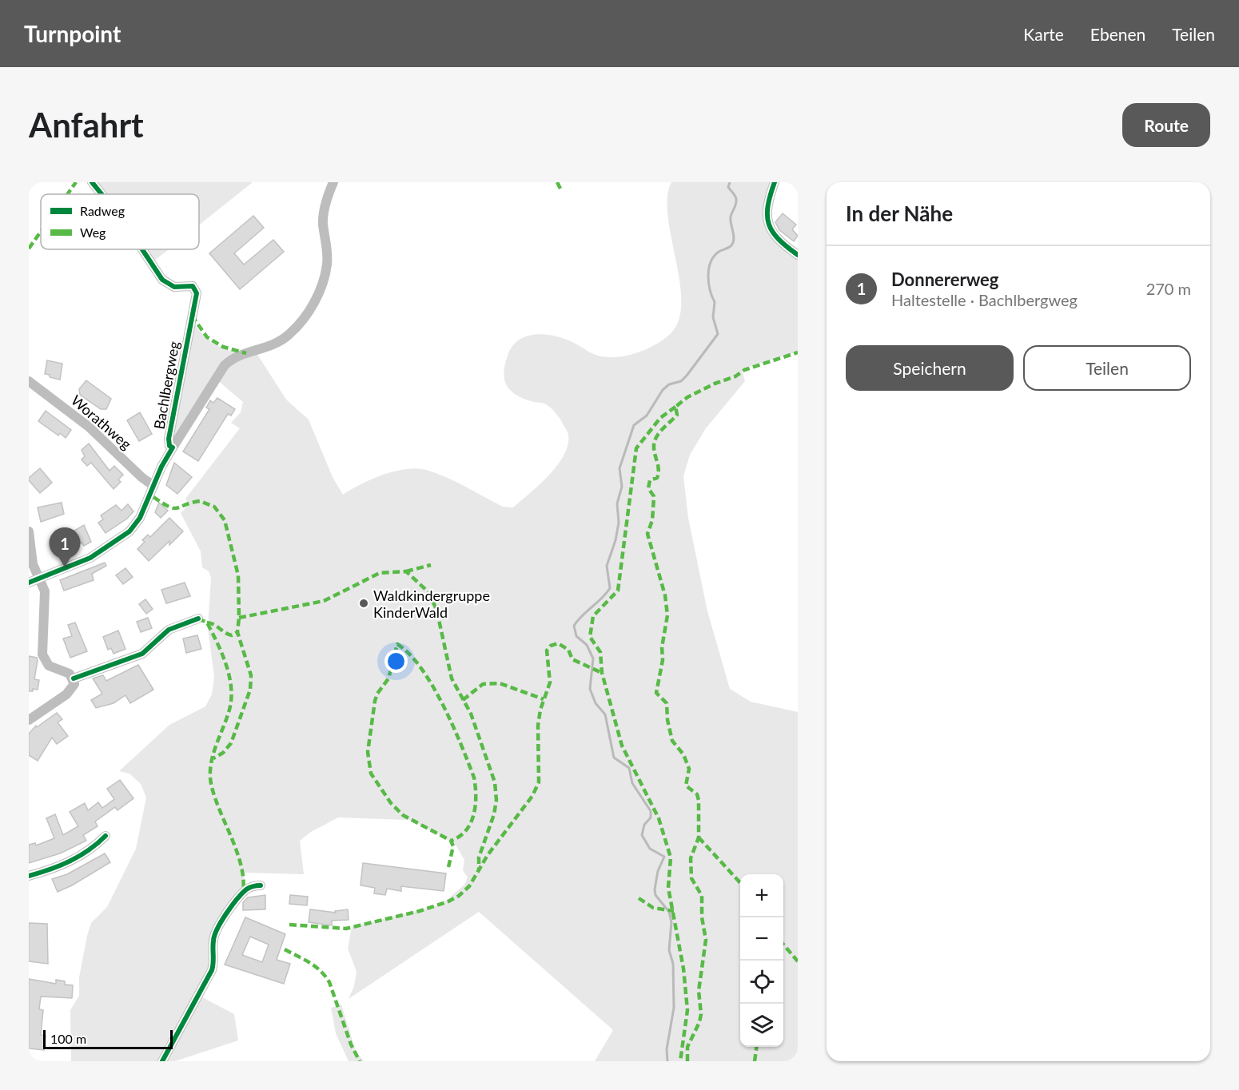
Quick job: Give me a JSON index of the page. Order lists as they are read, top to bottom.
{
  "streets": {
    "street": ["Bachlbergweg", "Worathweg"]
  },
  "crossings": [
    ["Bachlbergweg", "Worathweg"]
  ],
  "places": ["Waldkindergruppe KinderWald"],
  "legend": ["Radweg", "Weg"],
  "scale_bar": "100 m",
  "page": {
    "header": "Turnpoint",
    "nav": ["Karte", "Ebenen", "Teilen"],
    "buttons": [
      "Route",
      ["Speichern", "Teilen"]
    ],
    "title": "Anfahrt",
    "heading": "In der Nähe",
    "list": [
      {
        "mark": "1",
        "name": "Donnererweg",
        "note": "Haltestelle · Bachlbergweg",
        "value": "270 m"
      }
    ],
    "pins": "1",
    "map_buttons": ["+", "−"],
    "scale": "100 m"
  }
}
